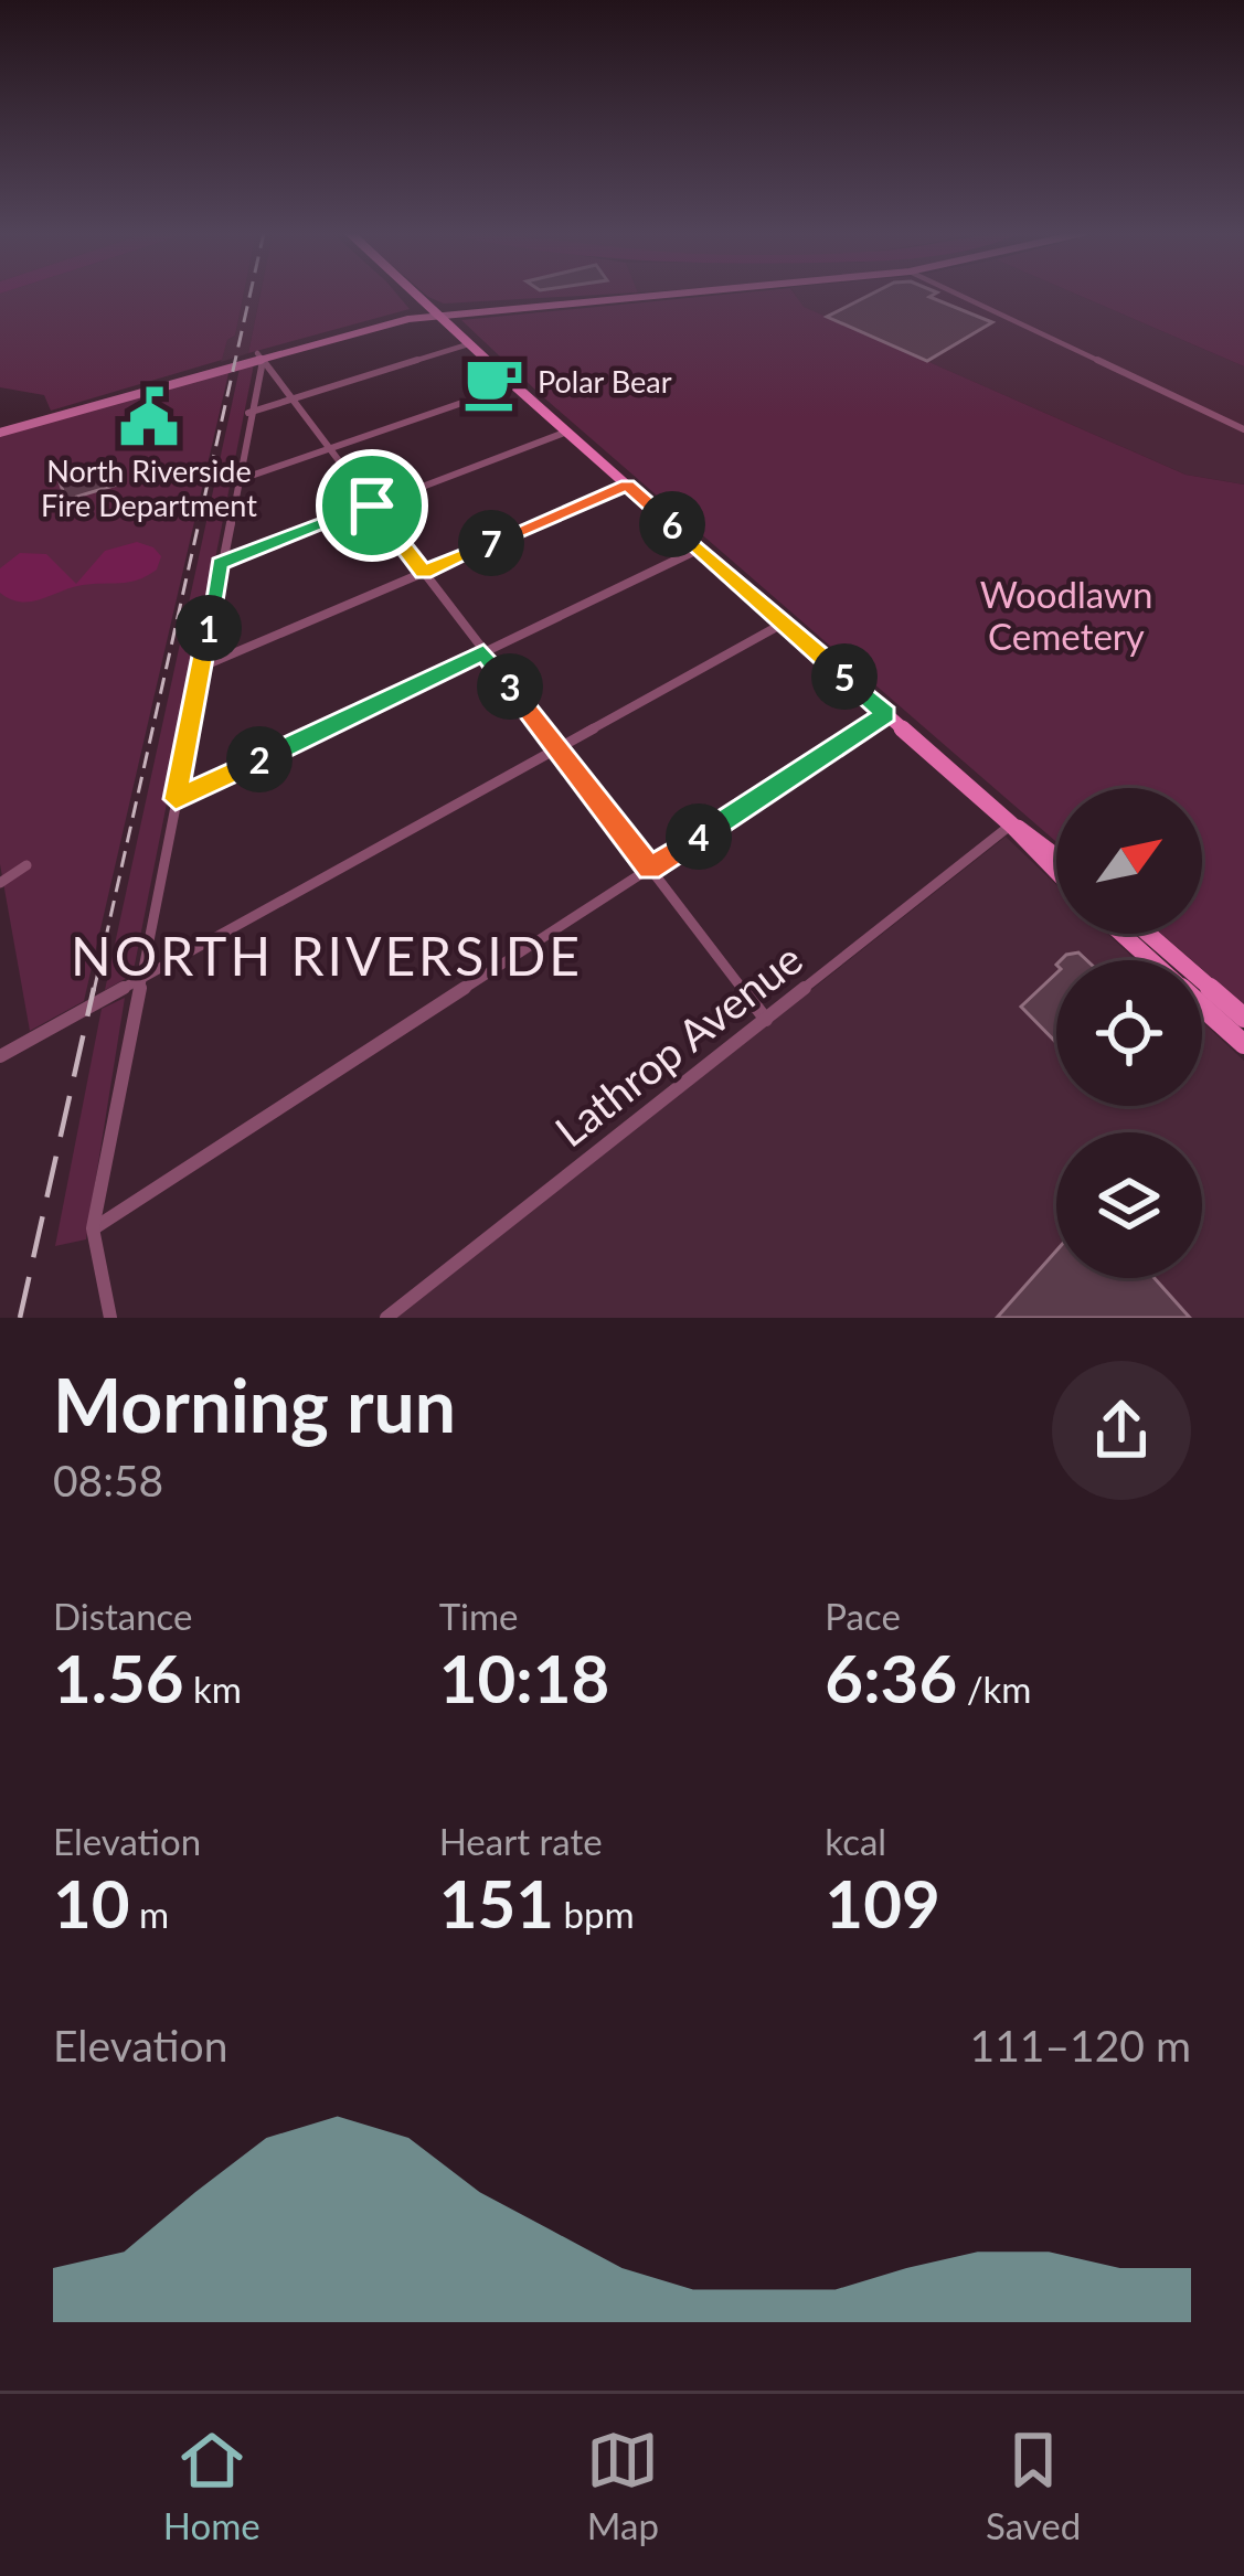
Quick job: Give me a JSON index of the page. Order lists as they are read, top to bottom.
{
  "streets": {
    "street": ["Lathrop Avenue"]
  },
  "districts": ["NORTH RIVERSIDE"],
  "parks": ["Woodlawn Cemetery"],
  "places": {
    "cafe": ["Polar Bear"],
    "public building": ["North Riverside Fire Department"]
  },
  "north": "top right",
  "page": {
    "pins": [
      "6",
      "7",
      "1",
      "5",
      "3",
      "2",
      "4"
    ],
    "heading": ["Morning run", "08:58"],
    "stats": [
      ["Distance", "1.56 km"],
      ["Time", "10:18"],
      ["Pace", "6:36 /km"],
      ["Elevation", "10 m"],
      ["Heart rate", "151 bpm"],
      ["kcal", "109"]
    ],
    "chart": ["Elevation", "111–120 m"],
    "tabs": ["Home", "Map", "Saved"]
  }
}
